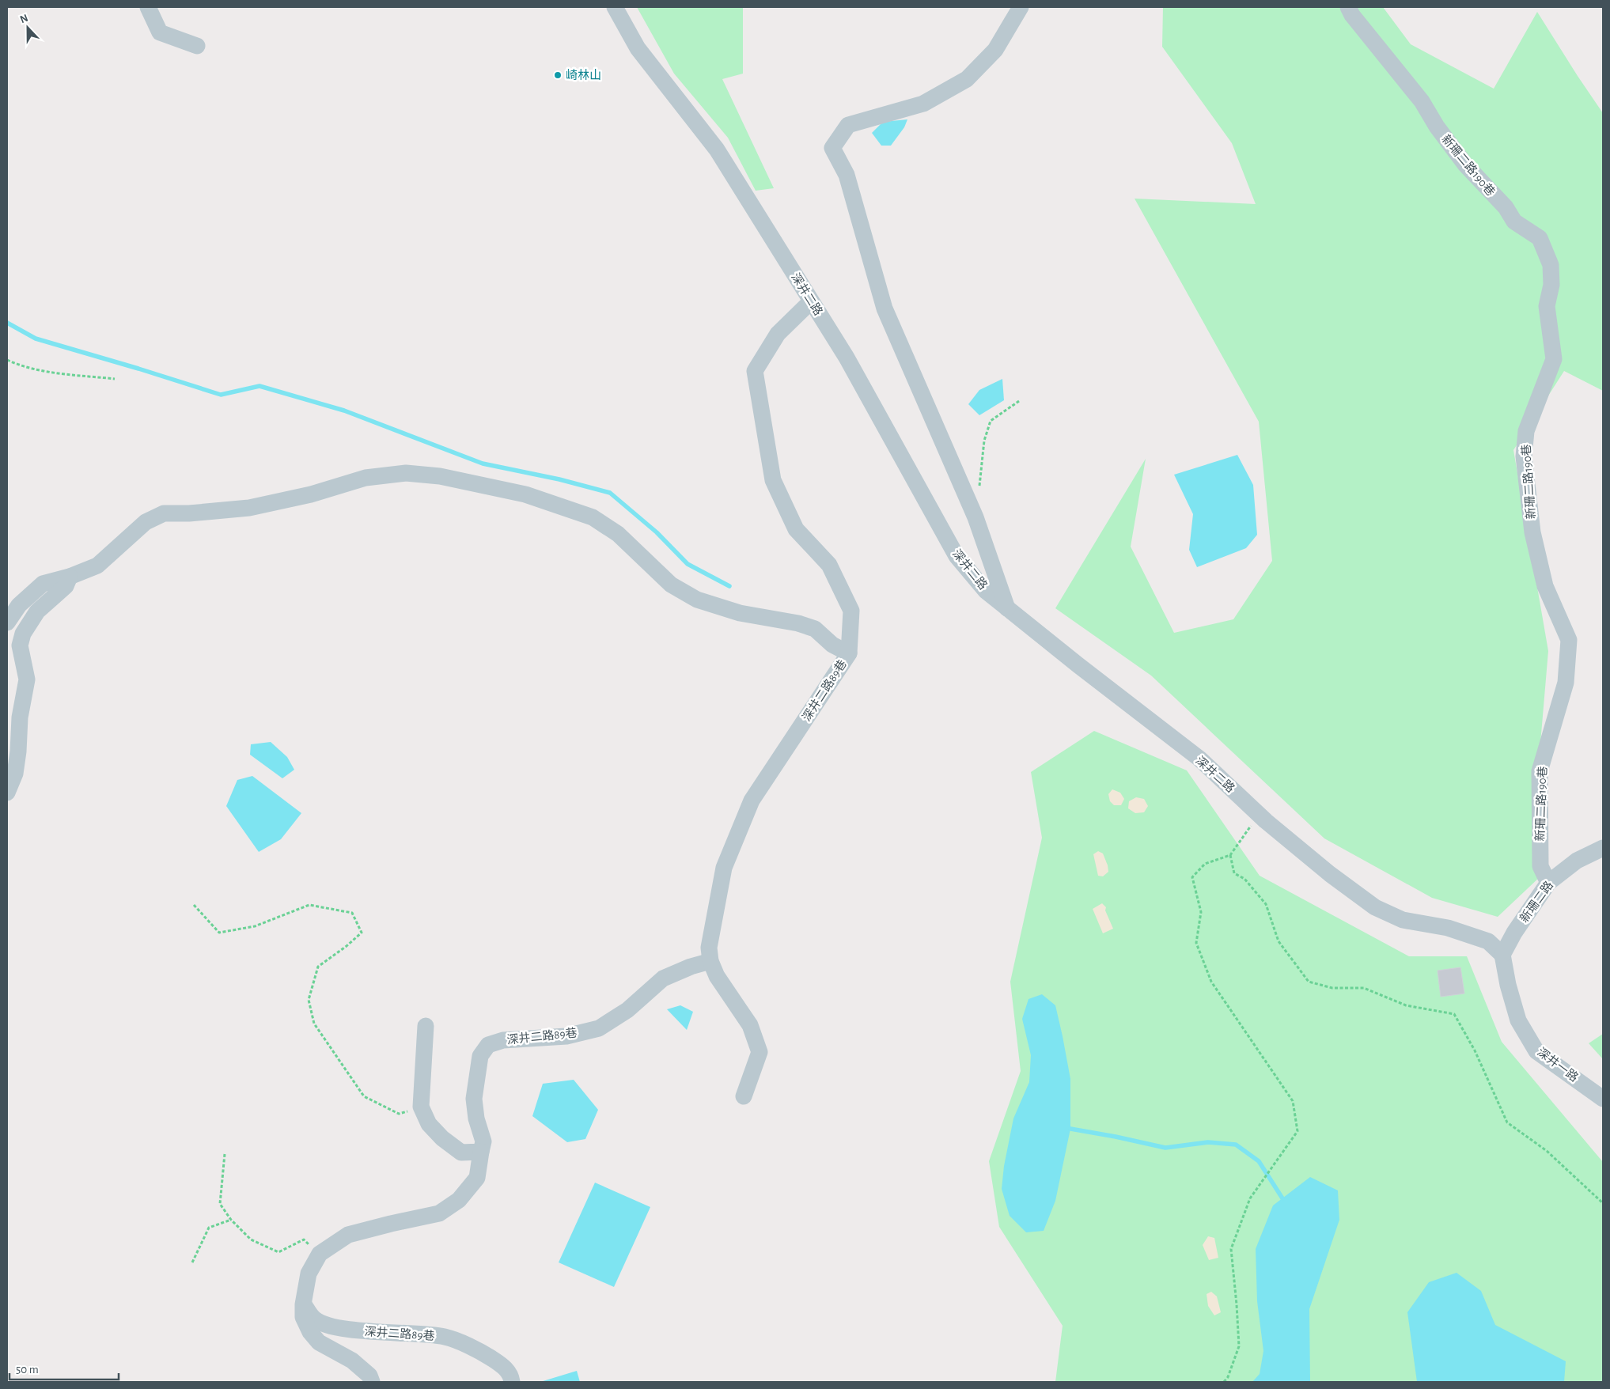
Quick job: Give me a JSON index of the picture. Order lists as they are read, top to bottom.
{
  "streets": {
    "street": [
      "新珊二路190巷",
      "深井二路",
      "深井二路89巷",
      "新珊二路",
      "深井一路"
    ]
  },
  "crossings": [
    ["新珊二路190巷", "新珊二路"],
    ["深井二路", "深井二路89巷"],
    ["深井二路", "新珊二路"],
    ["深井二路", "深井一路"],
    ["新珊二路", "深井一路"]
  ],
  "places": ["崎林山"],
  "scale_bar": "50 m",
  "north": "top"
}
